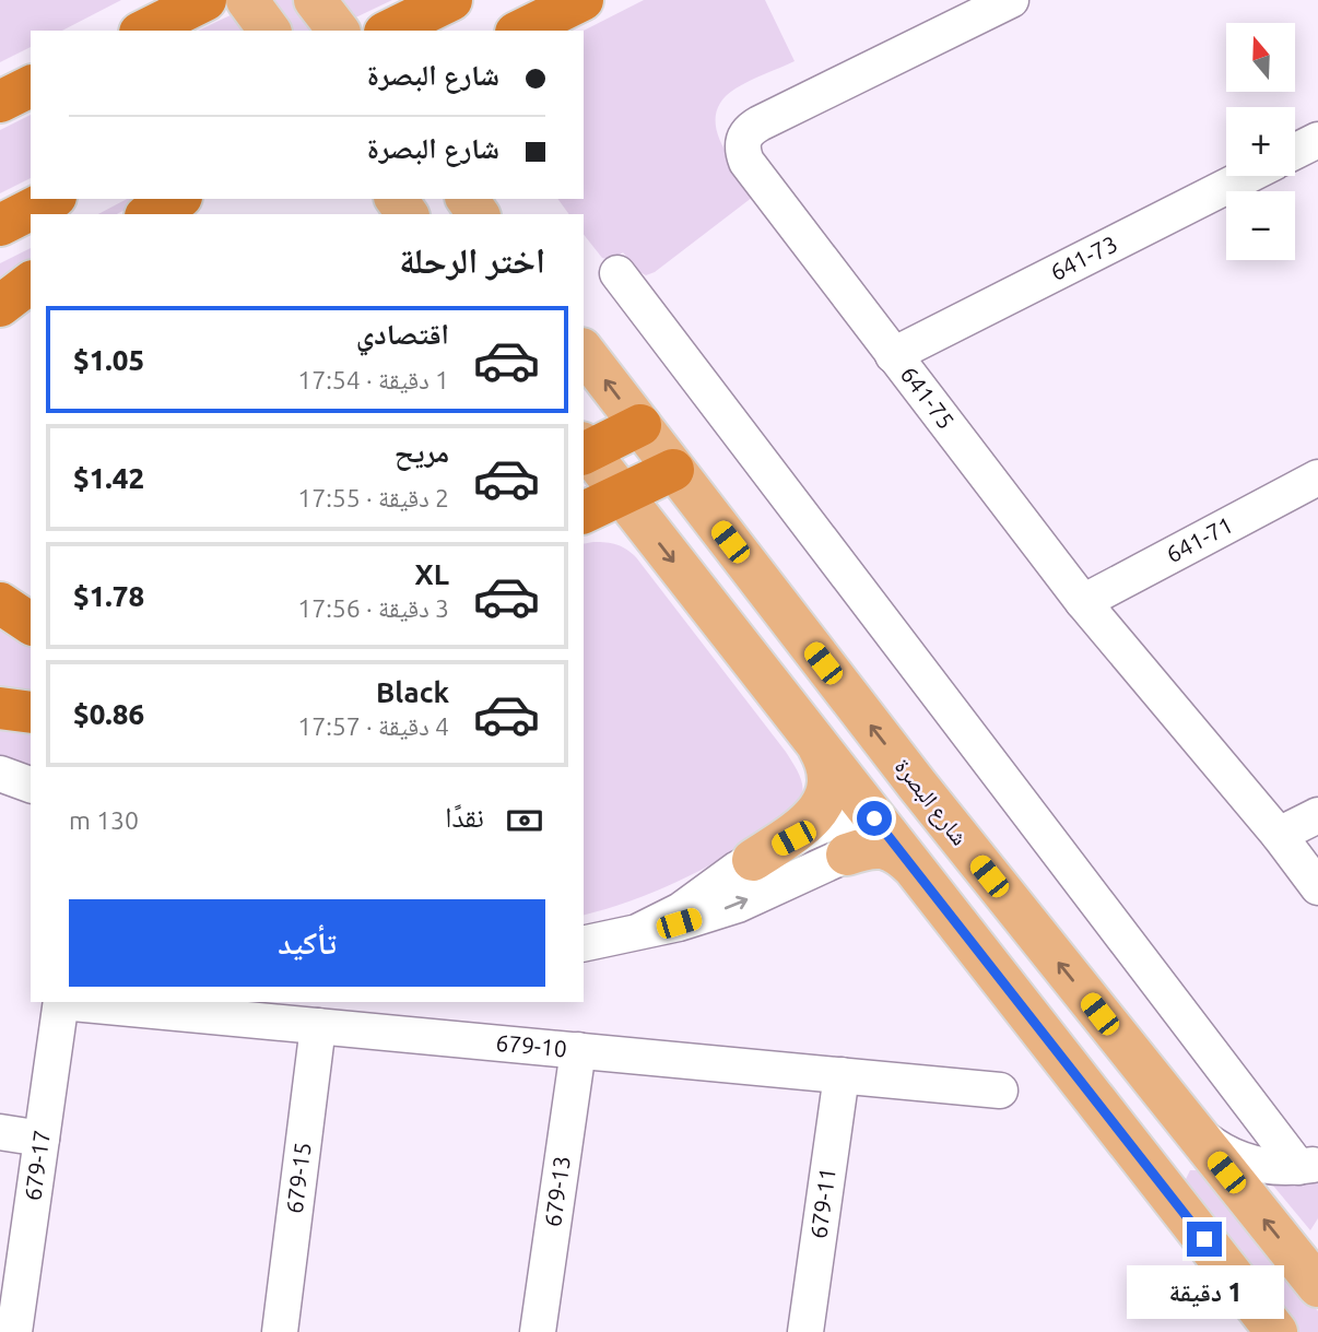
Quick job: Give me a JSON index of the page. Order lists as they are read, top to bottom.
{
  "streets": {
    "main road": ["شارع البصرة"],
    "street": [
      "641-73",
      "641-75",
      "641-71",
      "679-10",
      "679-17",
      "679-15",
      "679-13",
      "679-11"
    ]
  },
  "crossings": [
    ["641-73", "641-75"],
    ["641-75", "641-71"],
    ["679-10", "679-15"],
    ["679-10", "679-13"],
    ["679-10", "679-11"]
  ],
  "north": "top",
  "page": {
    "map_buttons": ["+", "−"],
    "banner": ["شارع البصرة", "شارع البصرة"],
    "heading": "اختر الرحلة",
    "list": [
      {
        "name": "اقتصادي",
        "note": "1 دقيقة · 17:54",
        "value": "$1.05"
      },
      {
        "name": "مريح",
        "note": "2 دقيقة · 17:55",
        "value": "$1.42"
      },
      {
        "name": "XL",
        "note": "3 دقيقة · 17:56",
        "value": "$1.78"
      },
      {
        "name": "Black",
        "note": "4 دقيقة · 17:57",
        "value": "$0.86"
      }
    ],
    "pay": ["نقدًا", "130 m"],
    "buttons": "تأكيد",
    "bubble": "1 دقيقة"
  }
}
